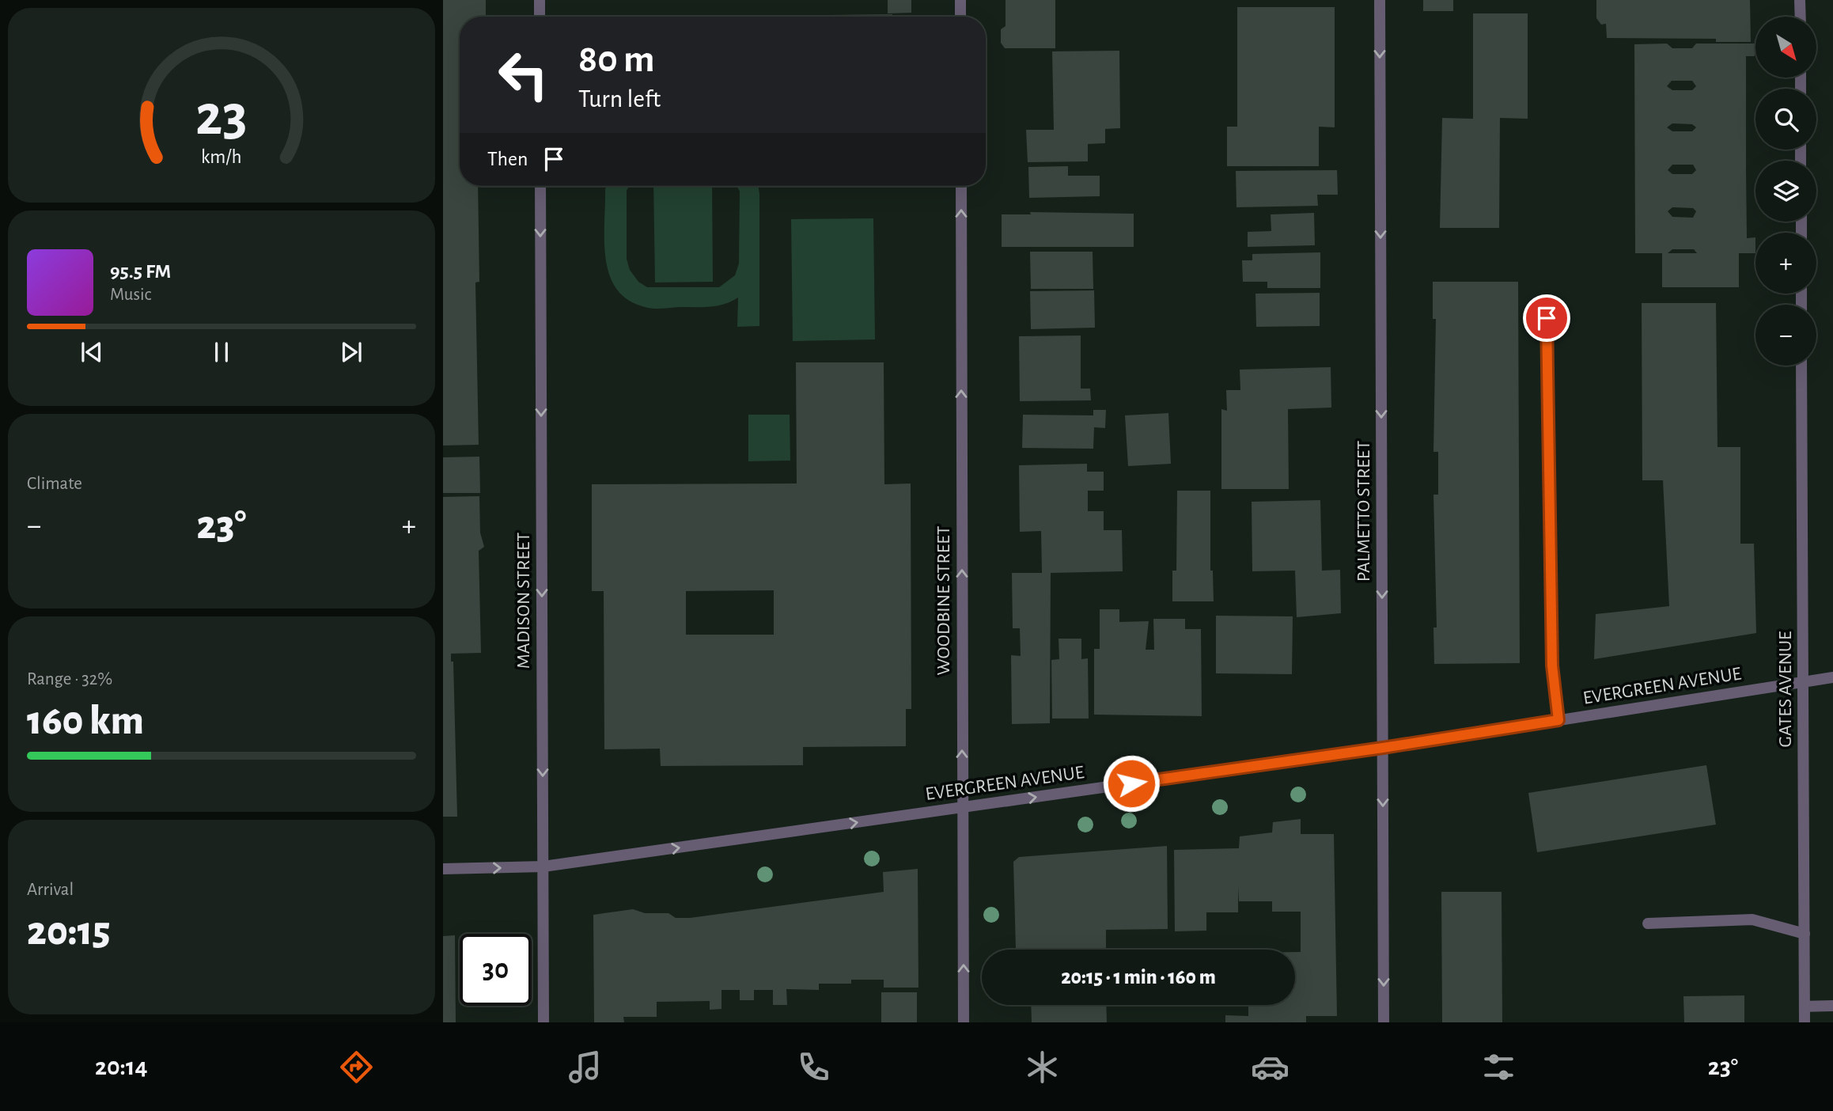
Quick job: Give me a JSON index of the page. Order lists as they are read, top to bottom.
{
  "streets": {
    "street": [
      "PALMETTO STREET",
      "MADISON STREET",
      "WOODBINE STREET",
      "EVERGREEN AVENUE",
      "GATES AVENUE"
    ]
  },
  "crossings": [
    ["PALMETTO STREET", "EVERGREEN AVENUE"],
    ["MADISON STREET", "EVERGREEN AVENUE"],
    ["WOODBINE STREET", "EVERGREEN AVENUE"],
    ["EVERGREEN AVENUE", "GATES AVENUE"]
  ],
  "one_way": [
    "PALMETTO STREET",
    "MADISON STREET",
    "WOODBINE STREET",
    "EVERGREEN AVENUE"
  ],
  "north": "bottom right",
  "page": {
    "map_buttons": ["+", "−"],
    "turn": ["80 m", "Turn left"],
    "then": "Then",
    "song": ["95.5 FM", "Music"],
    "tile": [
      "Climate",
      ["Range · 32%", "160 km"],
      ["Arrival", "20:15"]
    ],
    "heat": ["−", "23°", "+"],
    "limit": "30",
    "trip": "20:15 · 1 min · 160 m",
    "tabs": ["20:14", "23°"],
    "gauge": ["23", "km/h"]
  }
}
